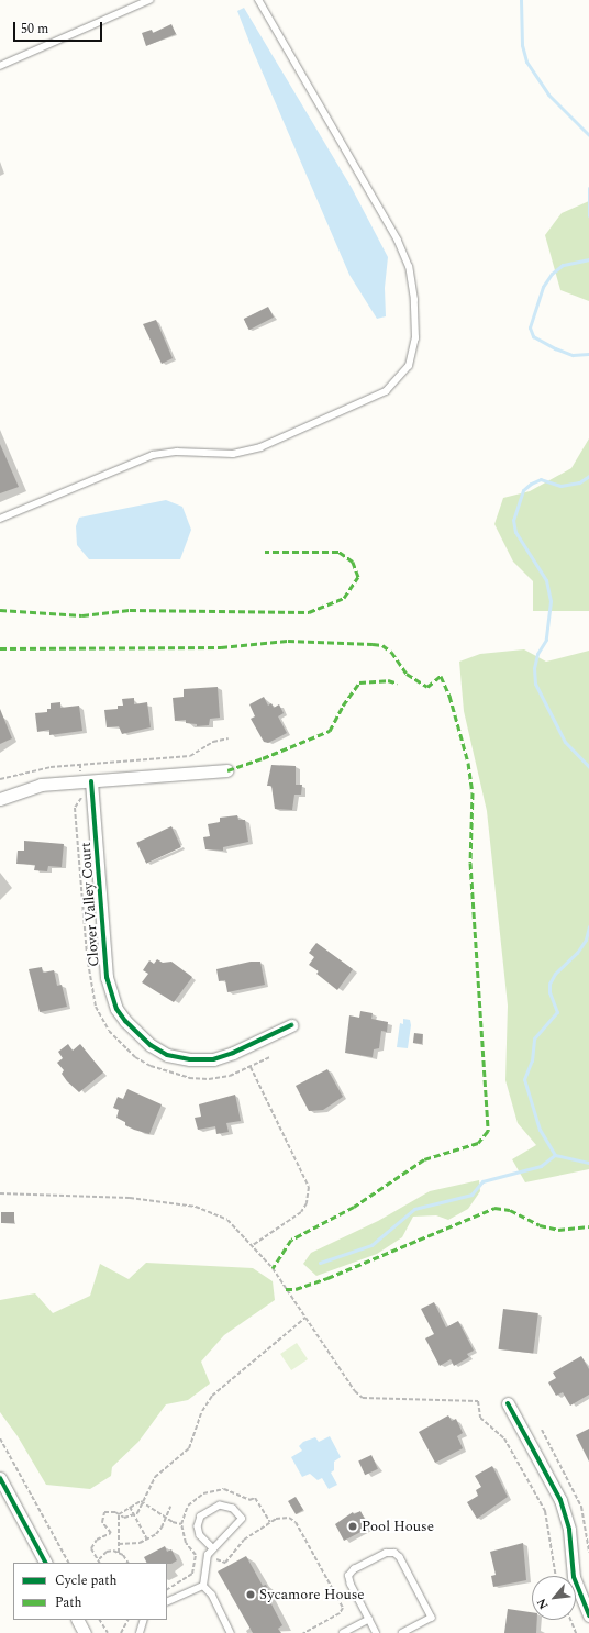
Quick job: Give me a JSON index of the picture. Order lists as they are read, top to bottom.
{
  "streets": {
    "street": ["Clover Valley Court"]
  },
  "places": ["Pool House", "Sycamore House"],
  "legend": ["Cycle path", "Path"],
  "scale_bar": "50 m",
  "north": "bottom left"
}
